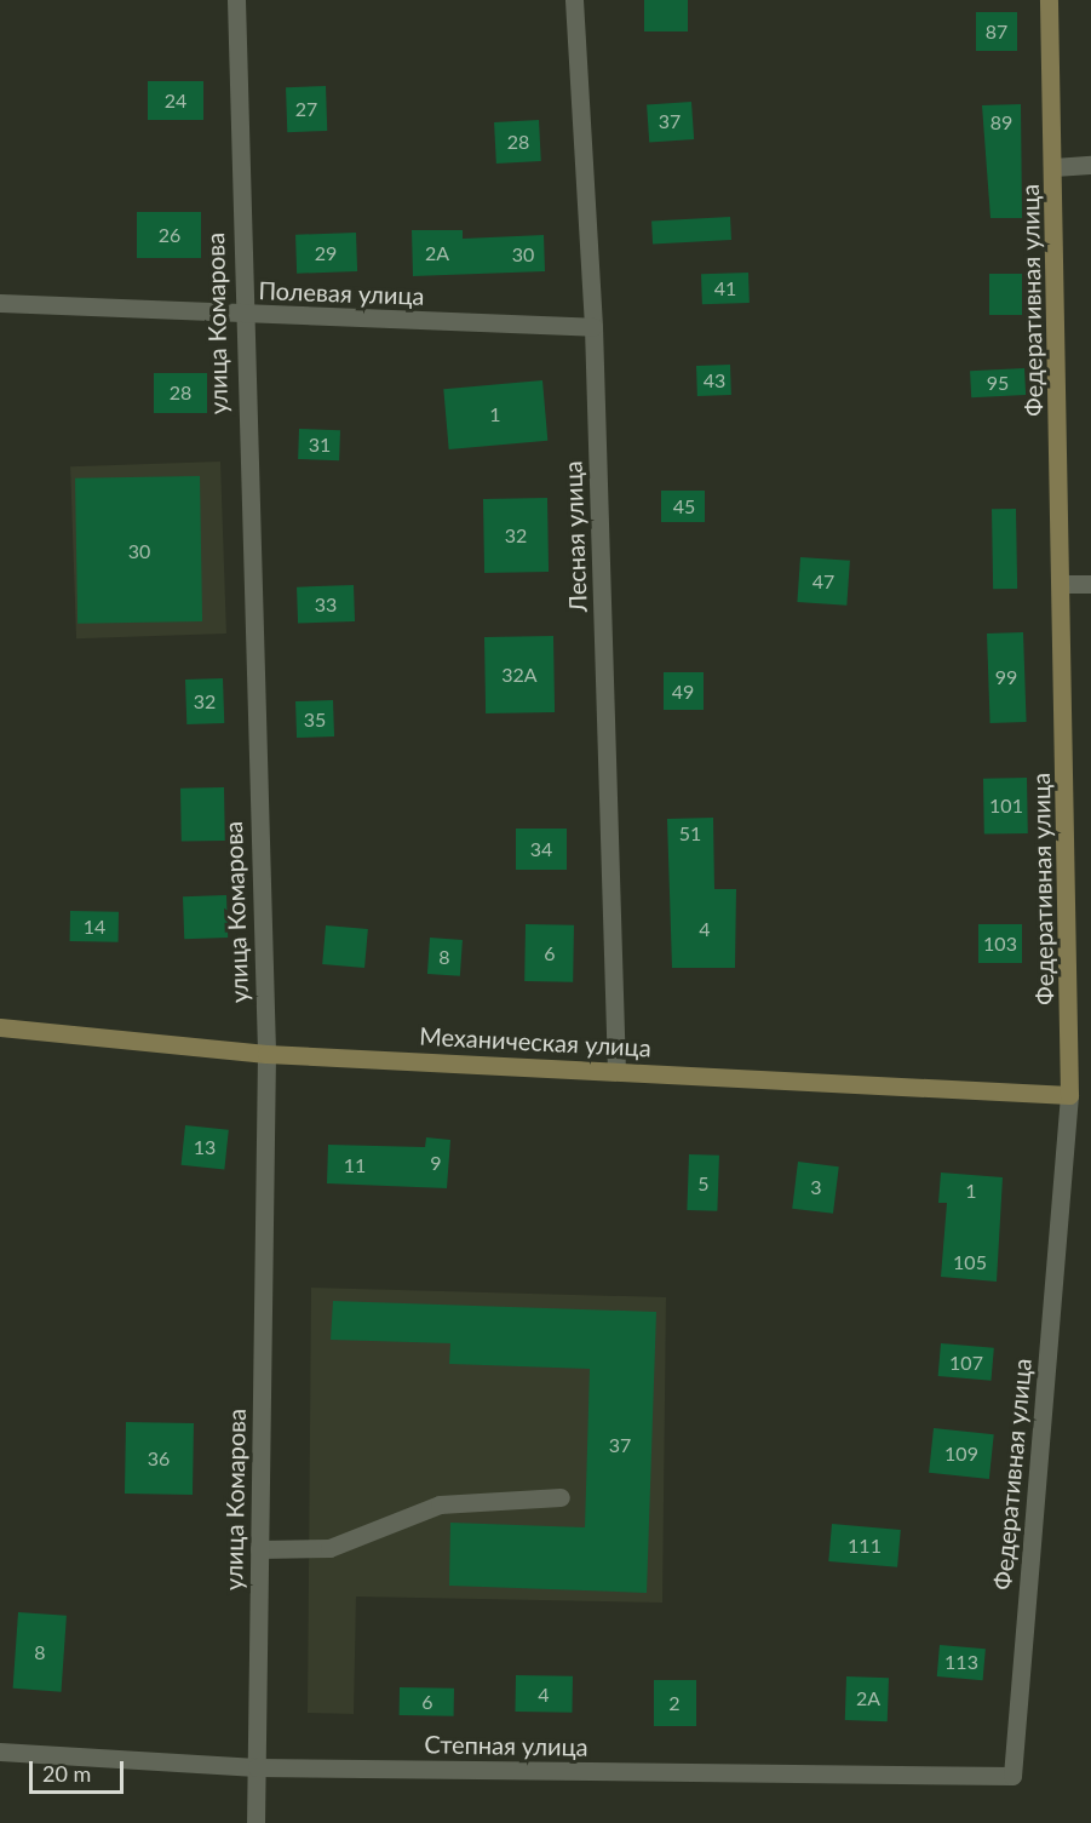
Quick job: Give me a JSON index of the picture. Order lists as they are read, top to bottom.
{
  "streets": {
    "street": [
      "Полевая улица",
      "Федеративная улица",
      "улица Комарова",
      "Лесная улица",
      "Механическая улица",
      "Степная улица"
    ]
  },
  "crossings": [
    ["Полевая улица", "улица Комарова"],
    ["Полевая улица", "Лесная улица"],
    ["Федеративная улица", "Механическая улица"],
    ["Федеративная улица", "Степная улица"],
    ["улица Комарова", "Механическая улица"],
    ["улица Комарова", "Степная улица"],
    ["Лесная улица", "Механическая улица"]
  ],
  "house_numbers": [
    "87",
    "24",
    "27",
    "37",
    "89",
    "28",
    "26",
    "29",
    "2А",
    "30",
    "41",
    "43",
    "95",
    "28",
    "1",
    "31",
    "45",
    "32",
    "30",
    "47",
    "33",
    "32А",
    "99",
    "49",
    "32",
    "35",
    "101",
    "51",
    "34",
    "14",
    "4",
    "103",
    "6",
    "8",
    "13",
    "9",
    "11",
    "5",
    "3",
    "1",
    "105",
    "107",
    "37",
    "109",
    "36",
    "111",
    "8",
    "113",
    "4",
    "2А",
    "6",
    "2"
  ],
  "scale_bar": "20 m"
}
